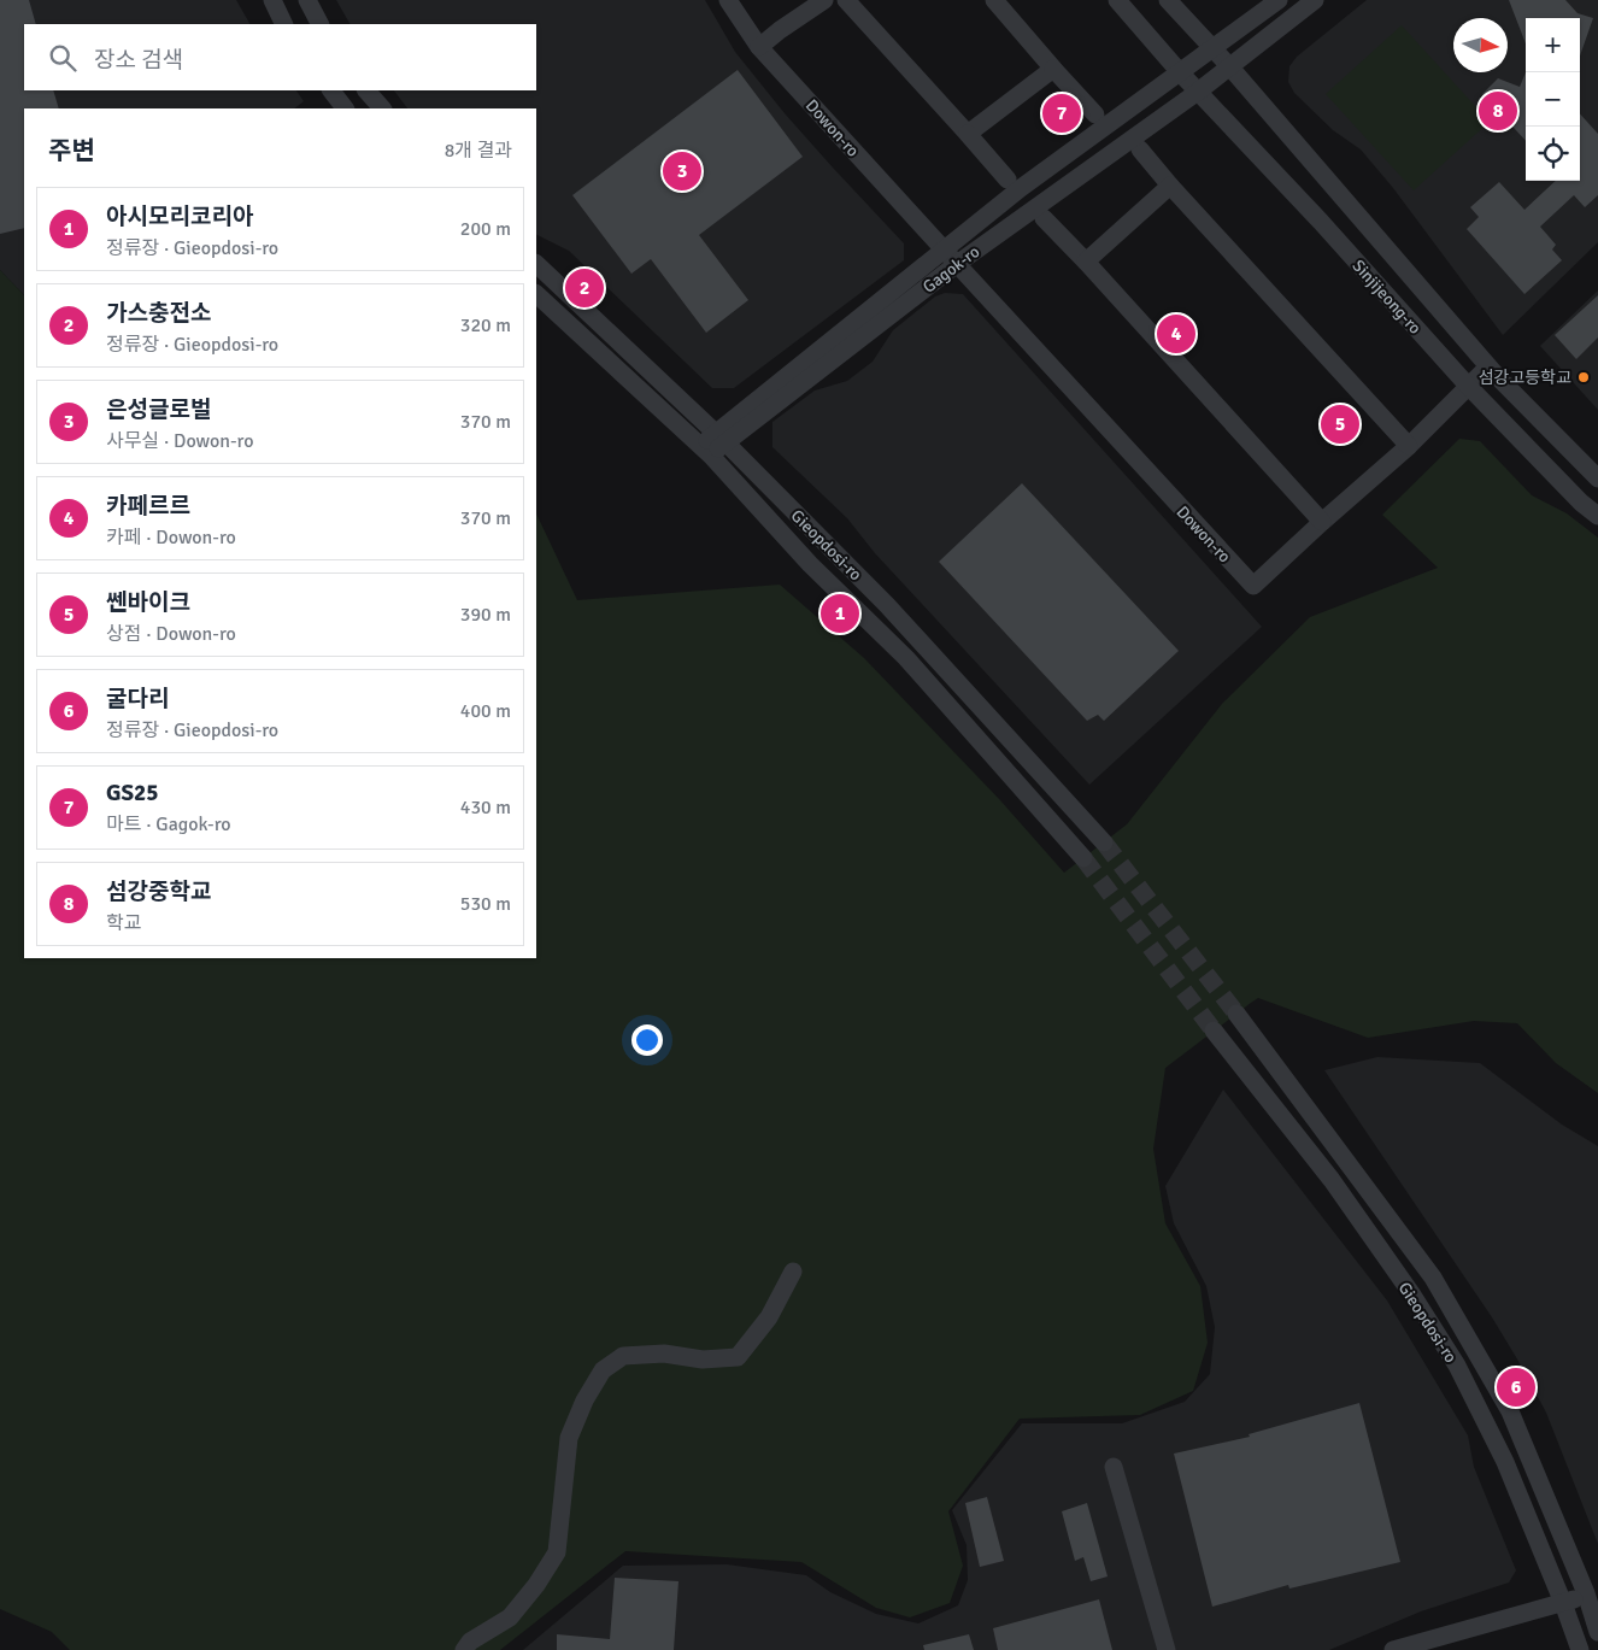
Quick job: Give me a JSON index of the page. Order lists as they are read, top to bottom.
{
  "streets": {
    "street": [
      "Dowon-ro",
      "Gagok-ro",
      "Sinjijeong-ro",
      "Gieopdosi-ro"
    ]
  },
  "crossings": [
    ["Dowon-ro", "Gagok-ro"],
    ["Dowon-ro", "Sinjijeong-ro"],
    ["Gagok-ro", "Sinjijeong-ro"],
    ["Gagok-ro", "Gieopdosi-ro"]
  ],
  "places": ["섬강고등학교"],
  "north": "right",
  "page": {
    "map_buttons": ["+", "−"],
    "search": "장소 검색",
    "pins": [
      "8",
      "7",
      "3",
      "2",
      "4",
      "5",
      "1",
      "6"
    ],
    "heading": ["주변", "8개 결과"],
    "list": [
      {
        "mark": "1",
        "name": "아시모리코리아",
        "note": "정류장 · Gieopdosi-ro",
        "value": "200 m"
      },
      {
        "mark": "2",
        "name": "가스충전소",
        "note": "정류장 · Gieopdosi-ro",
        "value": "320 m"
      },
      {
        "mark": "3",
        "name": "은성글로벌",
        "note": "사무실 · Dowon-ro",
        "value": "370 m"
      },
      {
        "mark": "4",
        "name": "카페르르",
        "note": "카페 · Dowon-ro",
        "value": "370 m"
      },
      {
        "mark": "5",
        "name": "쎈바이크",
        "note": "상점 · Dowon-ro",
        "value": "390 m"
      },
      {
        "mark": "6",
        "name": "굴다리",
        "note": "정류장 · Gieopdosi-ro",
        "value": "400 m"
      },
      {
        "mark": "7",
        "name": "GS25",
        "note": "마트 · Gagok-ro",
        "value": "430 m"
      },
      {
        "mark": "8",
        "name": "섬강중학교",
        "note": "학교",
        "value": "530 m"
      }
    ]
  }
}
